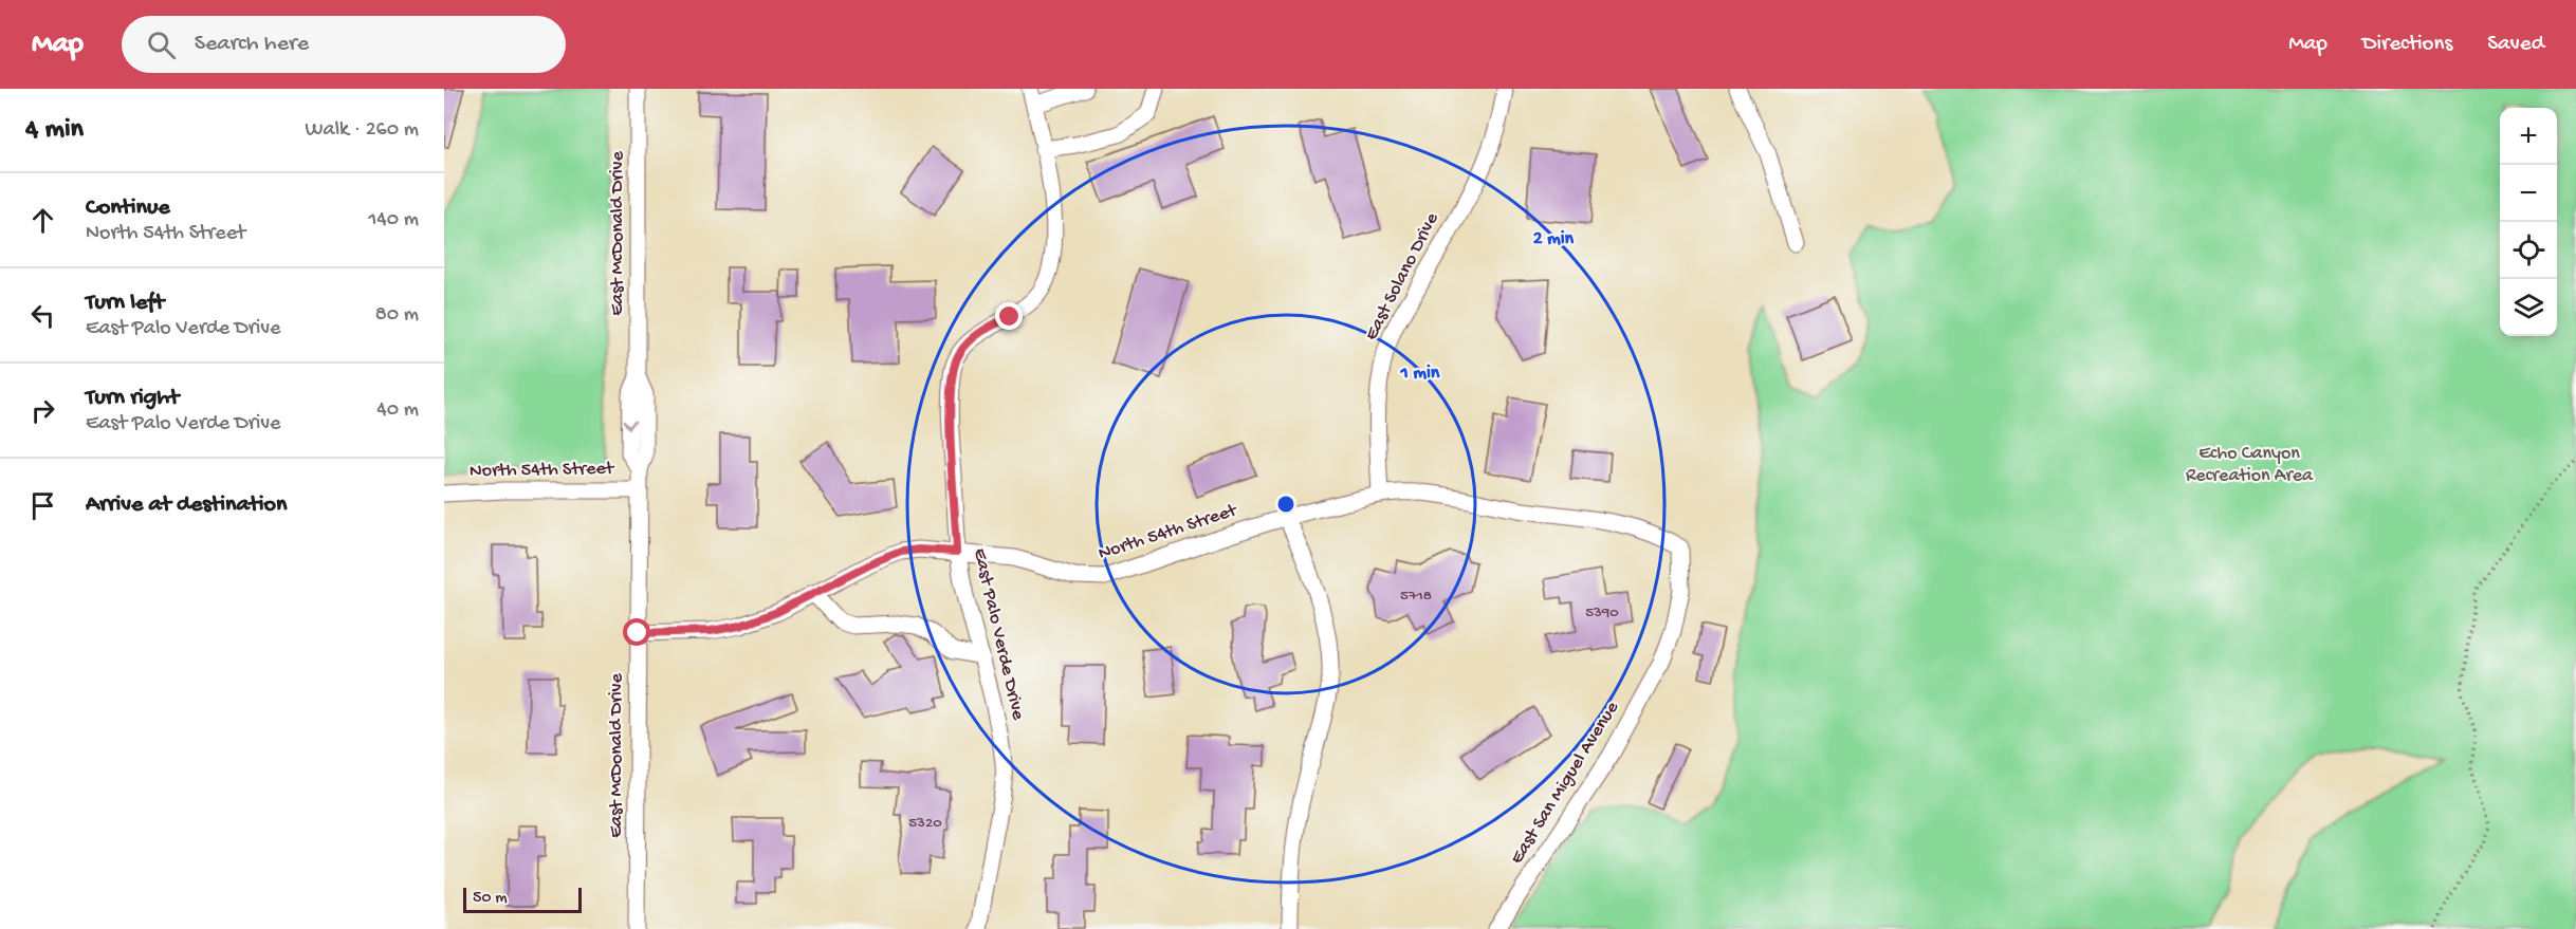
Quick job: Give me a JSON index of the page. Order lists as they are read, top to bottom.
{
  "streets": {
    "street": [
      "East McDonald Drive",
      "East Solano Drive",
      "North 54th Street",
      "East Palo Verde Drive",
      "East San Miguel Avenue"
    ]
  },
  "crossings": [
    ["East McDonald Drive", "North 54th Street"],
    ["East Solano Drive", "North 54th Street"],
    ["North 54th Street", "East Palo Verde Drive"],
    ["North 54th Street", "East San Miguel Avenue"]
  ],
  "parks": ["Echo Canyon Recreation Area"],
  "house_numbers": ["5718", "5390", "5320"],
  "scale_bar": "50 m",
  "page": {
    "header": "Map",
    "search": "Search here",
    "nav": ["Map", "Directions", "Saved"],
    "heading": ["4 min", "Walk · 260 m"],
    "map_buttons": ["+", "−"],
    "list": [
      ["Continue", "North 54th Street", "140 m"],
      ["Turn left", "East Palo Verde Drive", "80 m"],
      ["Turn right", "East Palo Verde Drive", "40 m"],
      "Arrive at destination"
    ],
    "scale": "50 m"
  },
  "rings": ["2 min", "1 min"]
}
